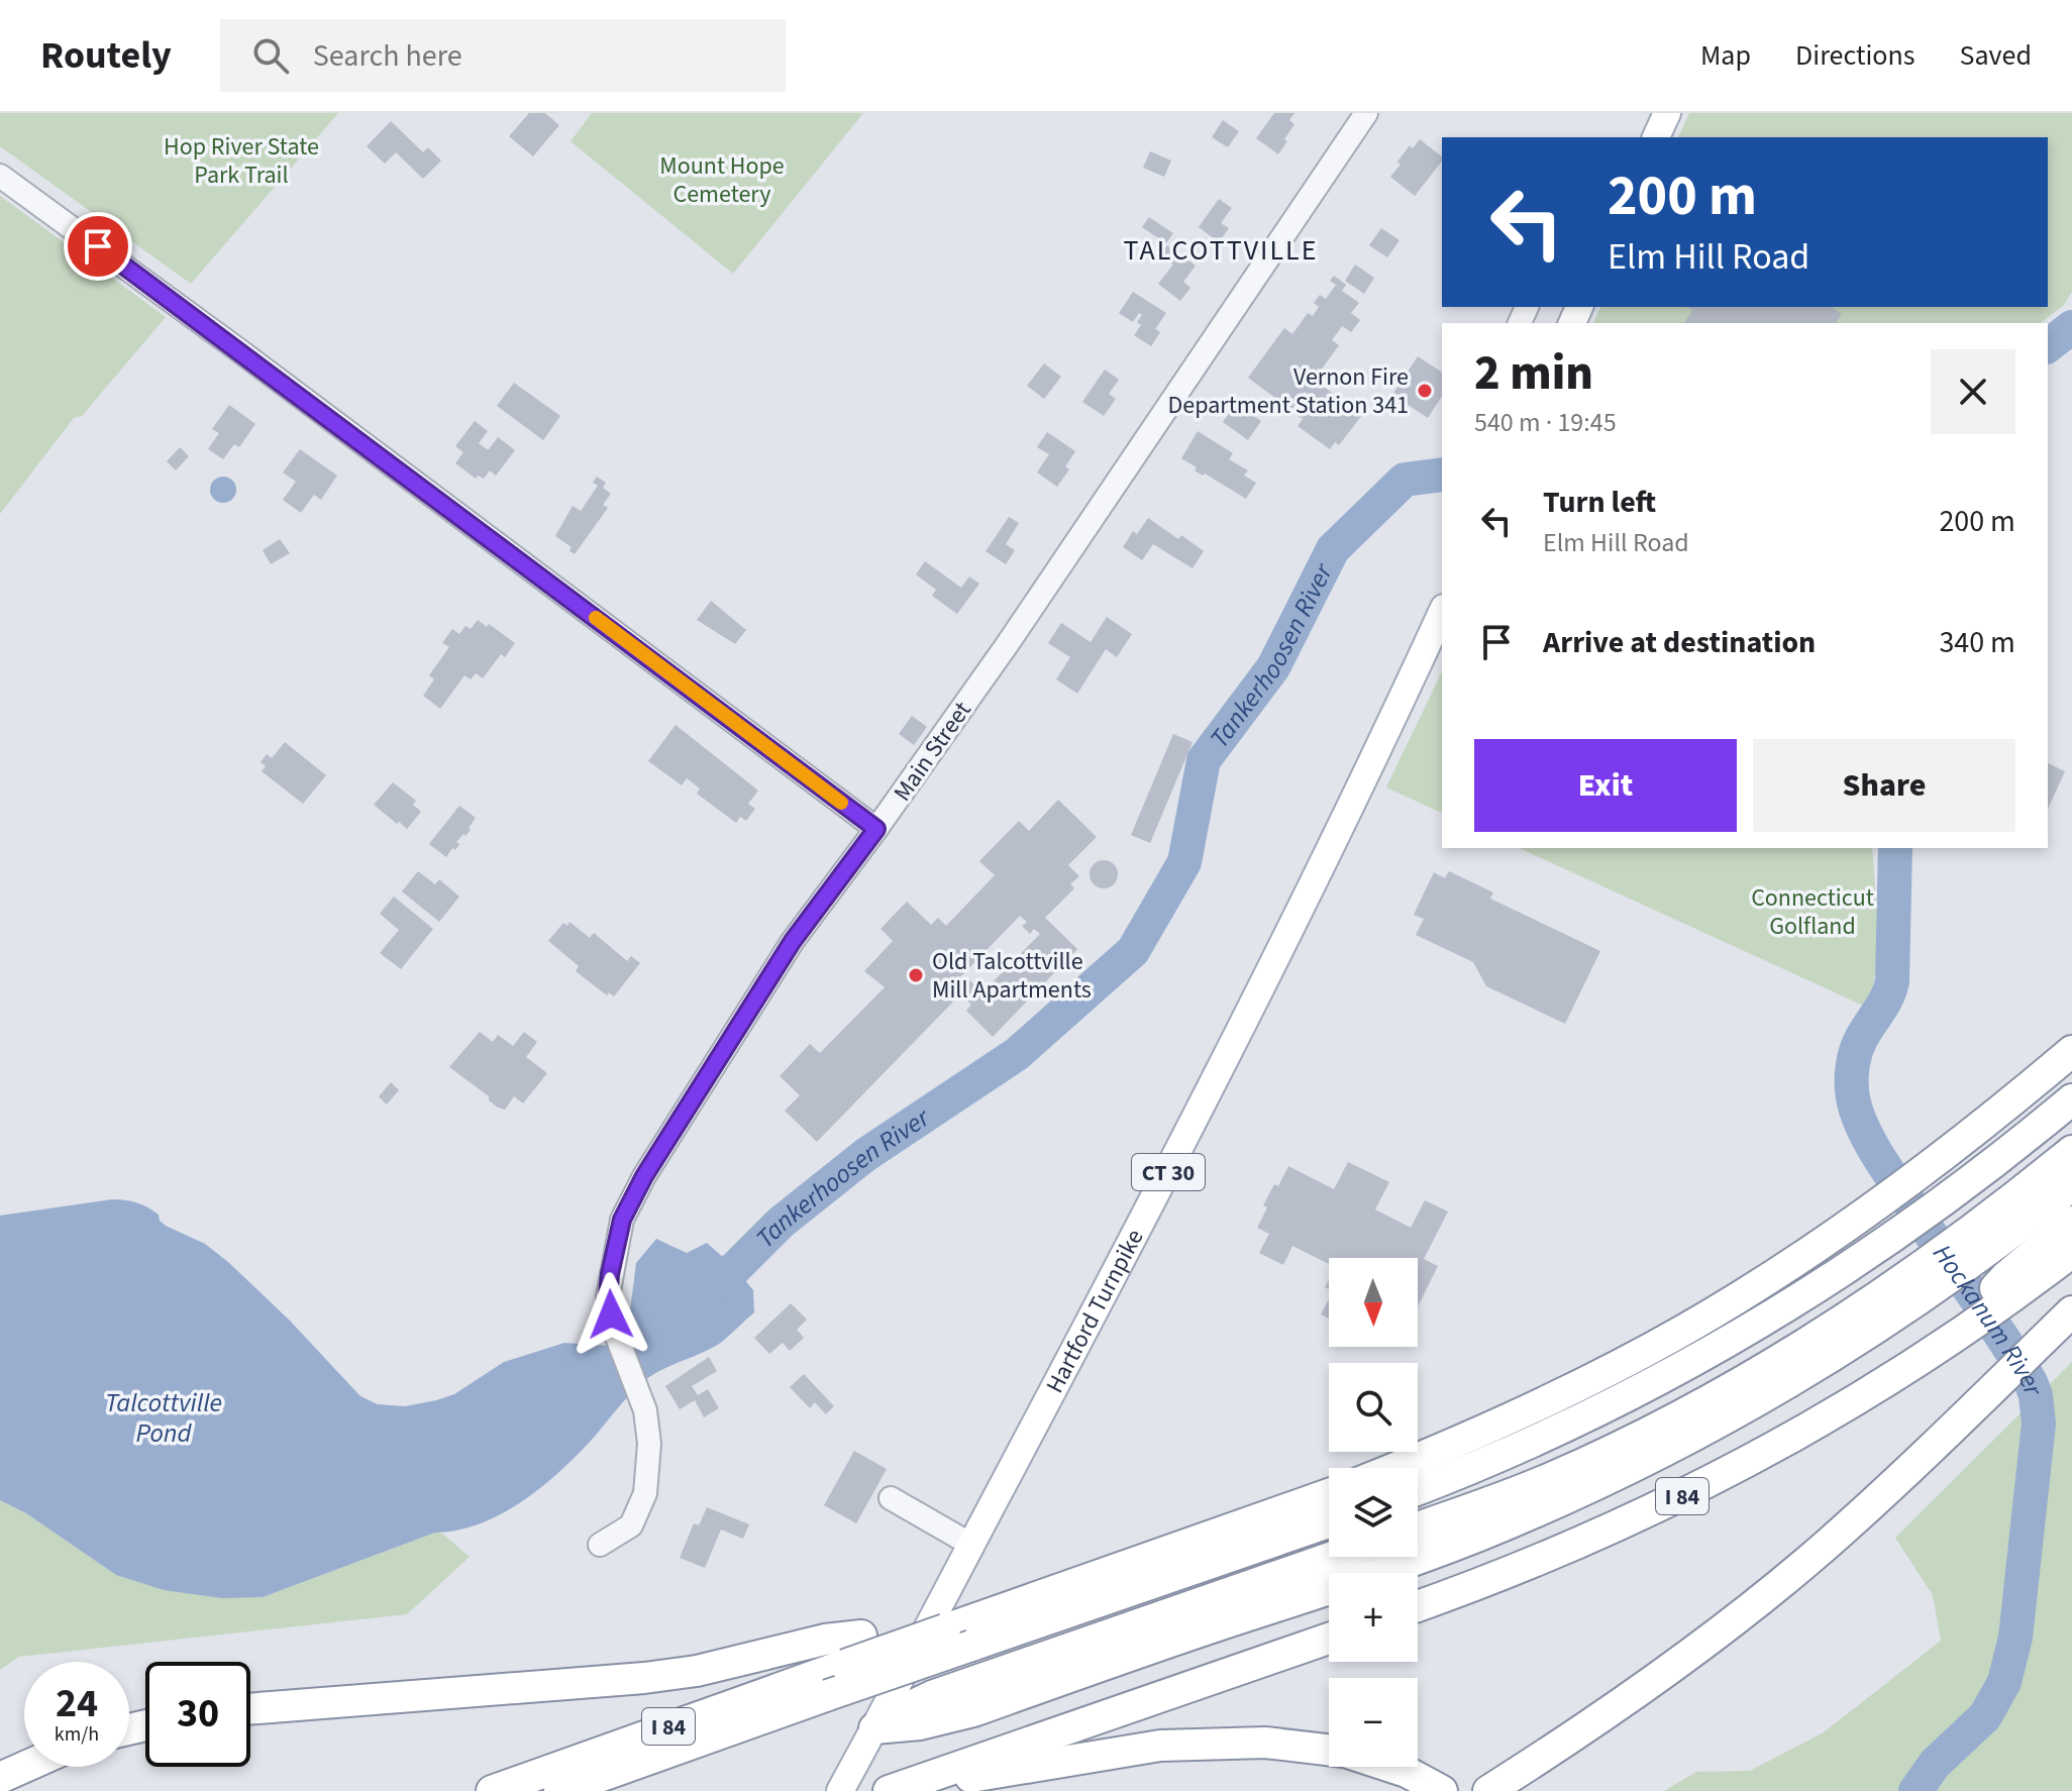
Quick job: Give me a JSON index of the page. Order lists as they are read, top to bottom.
{
  "streets": {
    "highway": ["I 84"],
    "main road": ["CT 30", "Hartford Turnpike"],
    "street": ["Main Street"]
  },
  "districts": ["TALCOTTVILLE"],
  "water": ["Tankerhoosen River", "Hockanum River", "Talcottville Pond"],
  "parks": ["Hop River State Park Trail", "Mount Hope Cemetery", "Connecticut Golfland"],
  "places": ["Vernon Fire Department Station 341", "Old Talcottville Mill Apartments"],
  "north": "bottom",
  "page": {
    "header": "Routely",
    "search": "Search here",
    "nav": ["Map", "Directions", "Saved"],
    "turn": ["200 m", "Elm Hill Road"],
    "heading": ["2 min", "540 m · 19:45"],
    "list": [
      {
        "name": "Turn left",
        "note": "Elm Hill Road",
        "value": "200 m"
      },
      {
        "name": "Arrive at destination",
        "value": "340 m"
      }
    ],
    "buttons": ["Exit", "Share"],
    "map_buttons": ["+", "−"],
    "speed": "24 km/h",
    "limit": "30"
  }
}
